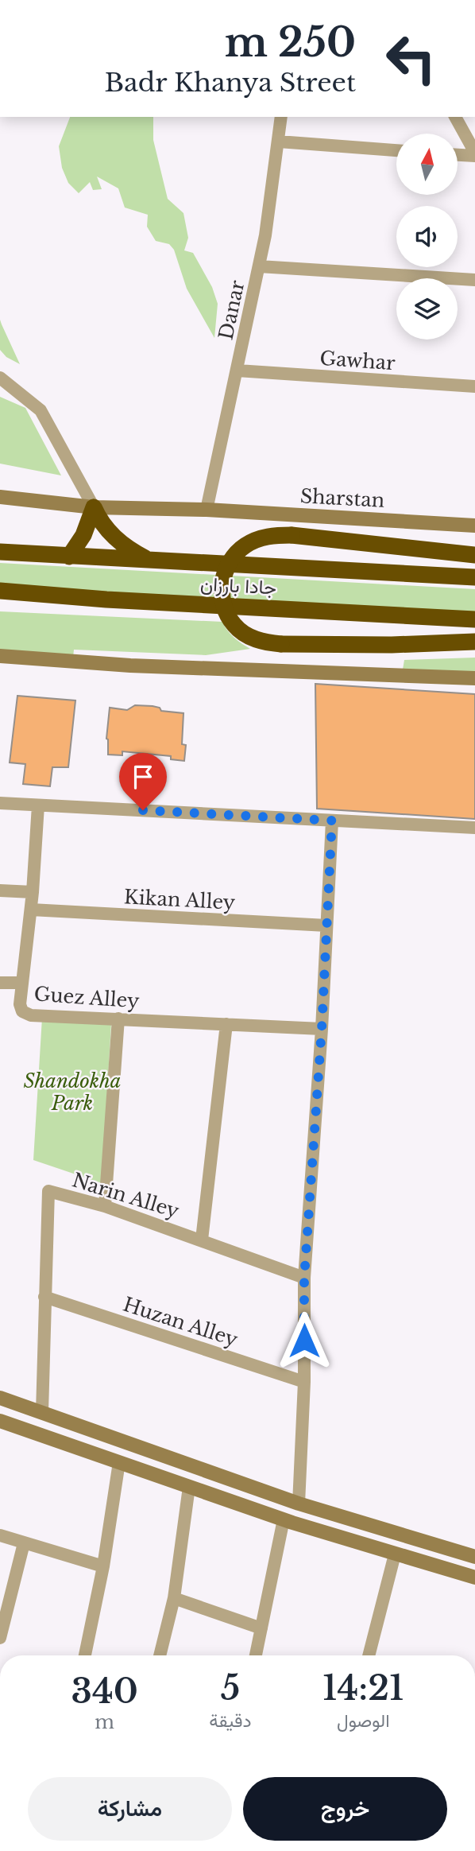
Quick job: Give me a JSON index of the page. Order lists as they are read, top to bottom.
{
  "streets": {
    "highway": ["جادا بارزان"],
    "main road": ["Sharstan"],
    "street": [
      "Danar",
      "Gawhar",
      "Kikan Alley",
      "Guez Alley",
      "Narin Alley",
      "Huzan Alley"
    ]
  },
  "crossings": [
    ["Danar", "Gawhar"],
    ["Danar", "Sharstan"],
    ["Kikan Alley", "Guez Alley"],
    ["Narin Alley", "Huzan Alley"]
  ],
  "parks": ["Shandokha Park"],
  "north": "top",
  "page": {
    "turn": ["250 m", "Badr Khanya Street"],
    "eta": [
      "14:21",
      "الوصول",
      "5",
      "دقيقة",
      "340",
      "m"
    ],
    "buttons": ["خروج", "مشاركة"]
  }
}
